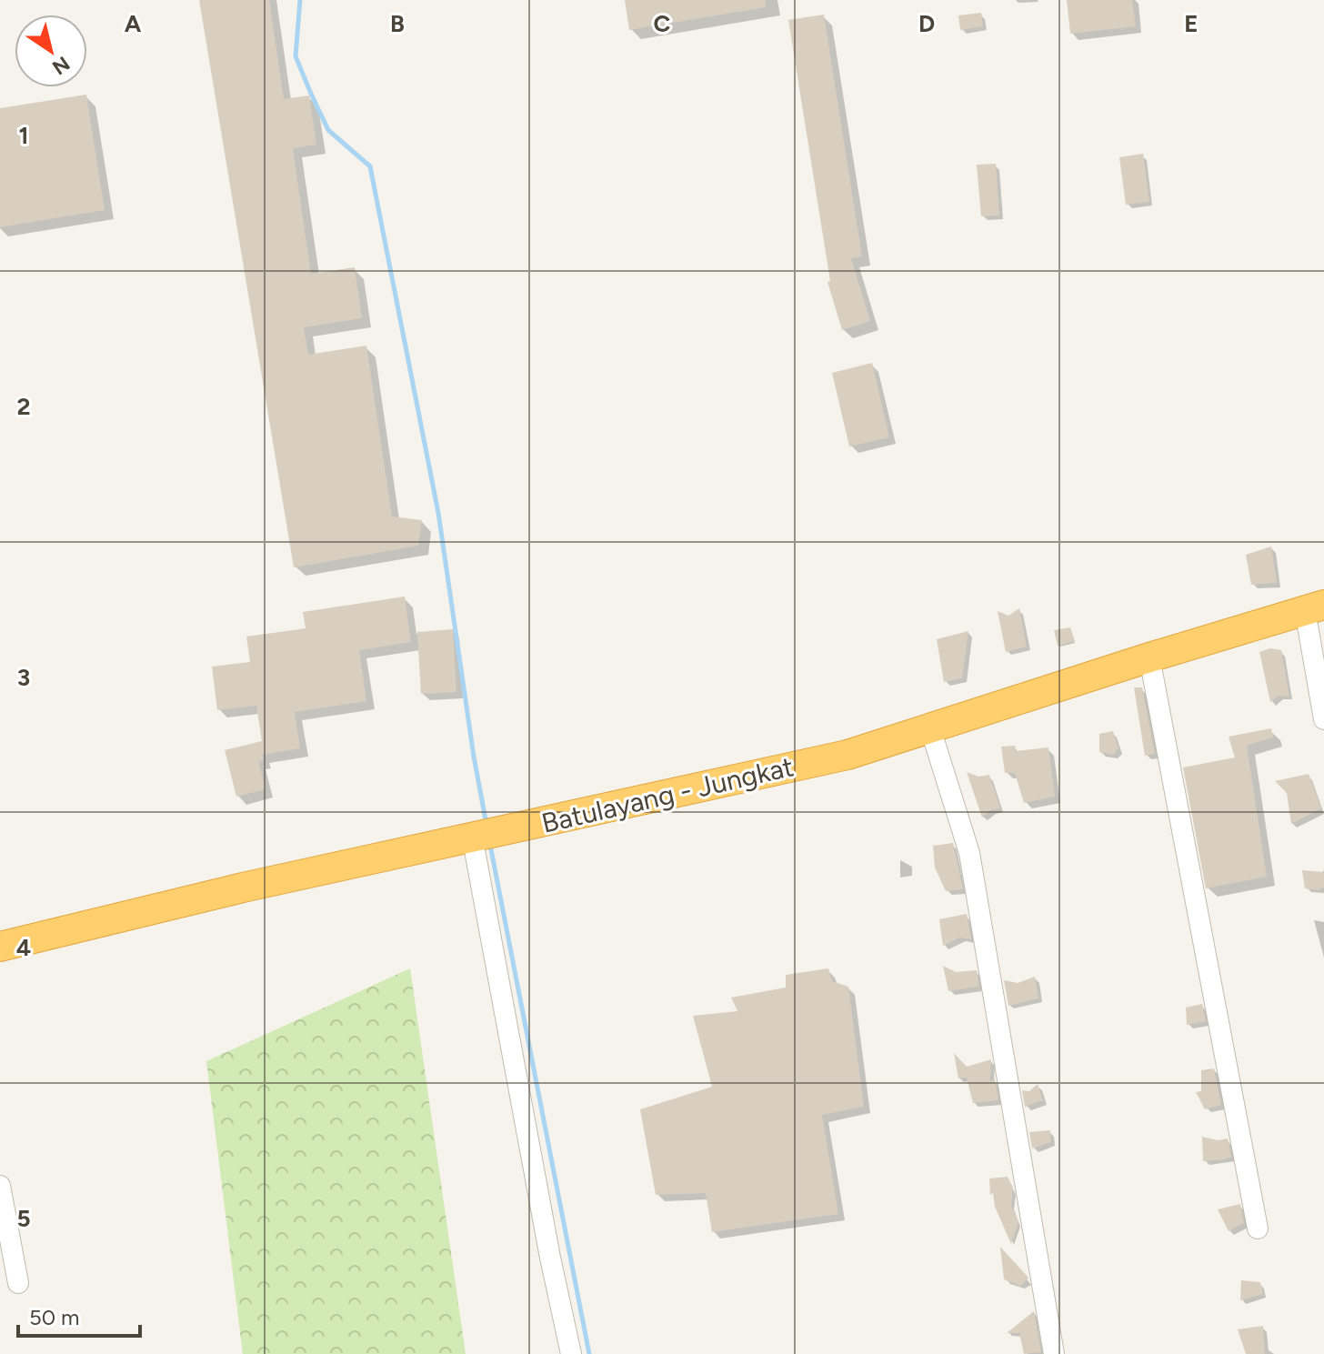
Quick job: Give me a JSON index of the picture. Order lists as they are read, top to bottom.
{
  "streets": {
    "highway": ["Batulayang - Jungkat"]
  },
  "scale_bar": "50 m",
  "north": "bottom right",
  "grid": {
    "columns": [
      "A",
      "B",
      "C",
      "D",
      "E"
    ],
    "rows": [
      "1",
      "2",
      "3",
      "4",
      "5"
    ]
  }
}
